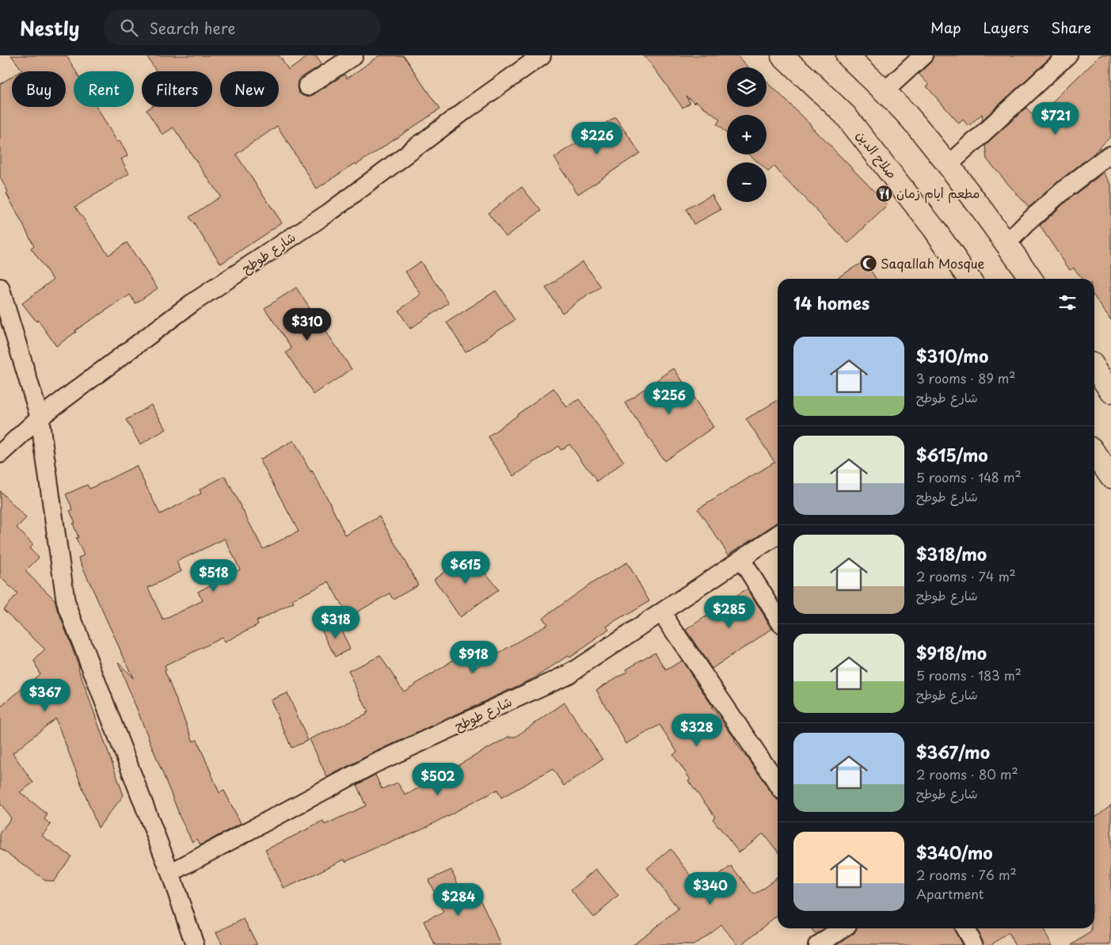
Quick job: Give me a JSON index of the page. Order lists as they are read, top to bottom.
{
  "streets": {
    "highway": ["صلاح الدين"],
    "street": ["شارع طوطح"]
  },
  "places": {
    "restaurant": ["مطعم أيام زمان"],
    "mosque": ["Saqallah Mosque"]
  },
  "page": {
    "header": "Nestly",
    "search": "Search here",
    "nav": ["Map", "Layers", "Share"],
    "map_buttons": ["+", "−"],
    "chip": [
      "Buy",
      "Rent",
      "Filters",
      "New"
    ],
    "price": [
      "$721",
      "$226",
      "$310",
      "$256",
      "$615",
      "$518",
      "$285",
      "$318",
      "$918",
      "$367",
      "$328",
      "$502",
      "$340",
      "$284"
    ],
    "heading": "14 homes",
    "list": [
      {
        "name": "$310/mo",
        "note": "3 rooms · 89 m² · شارع طوطح"
      },
      {
        "name": "$615/mo",
        "note": "5 rooms · 148 m² · شارع طوطح"
      },
      {
        "name": "$318/mo",
        "note": "2 rooms · 74 m² · شارع طوطح"
      },
      {
        "name": "$918/mo",
        "note": "5 rooms · 183 m² · شارع طوطح"
      },
      {
        "name": "$367/mo",
        "note": "2 rooms · 80 m² · شارع طوطح"
      },
      {
        "name": "$340/mo",
        "note": "2 rooms · 76 m² · Apartment"
      }
    ]
  }
}
